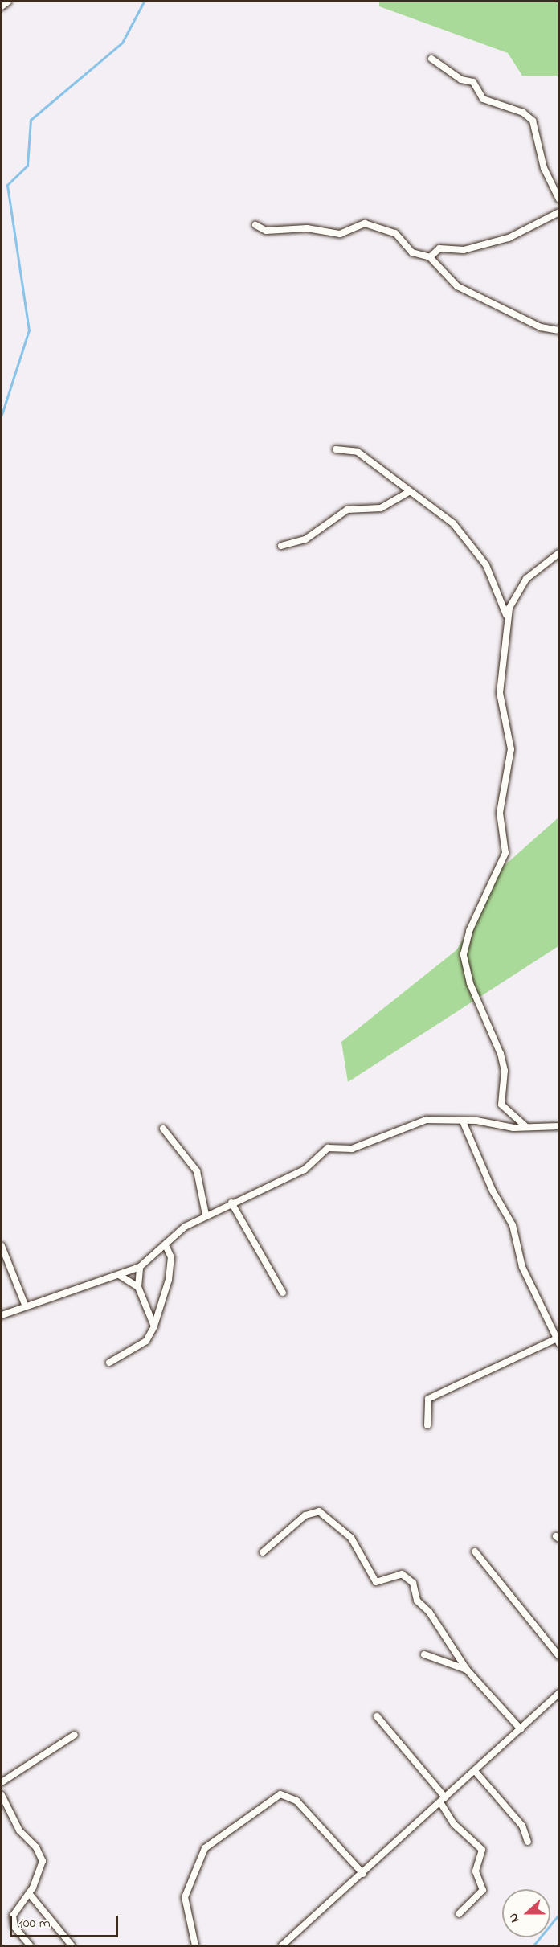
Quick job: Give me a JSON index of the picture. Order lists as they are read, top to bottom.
{
  "scale_bar": "100 m",
  "north": "left"
}
